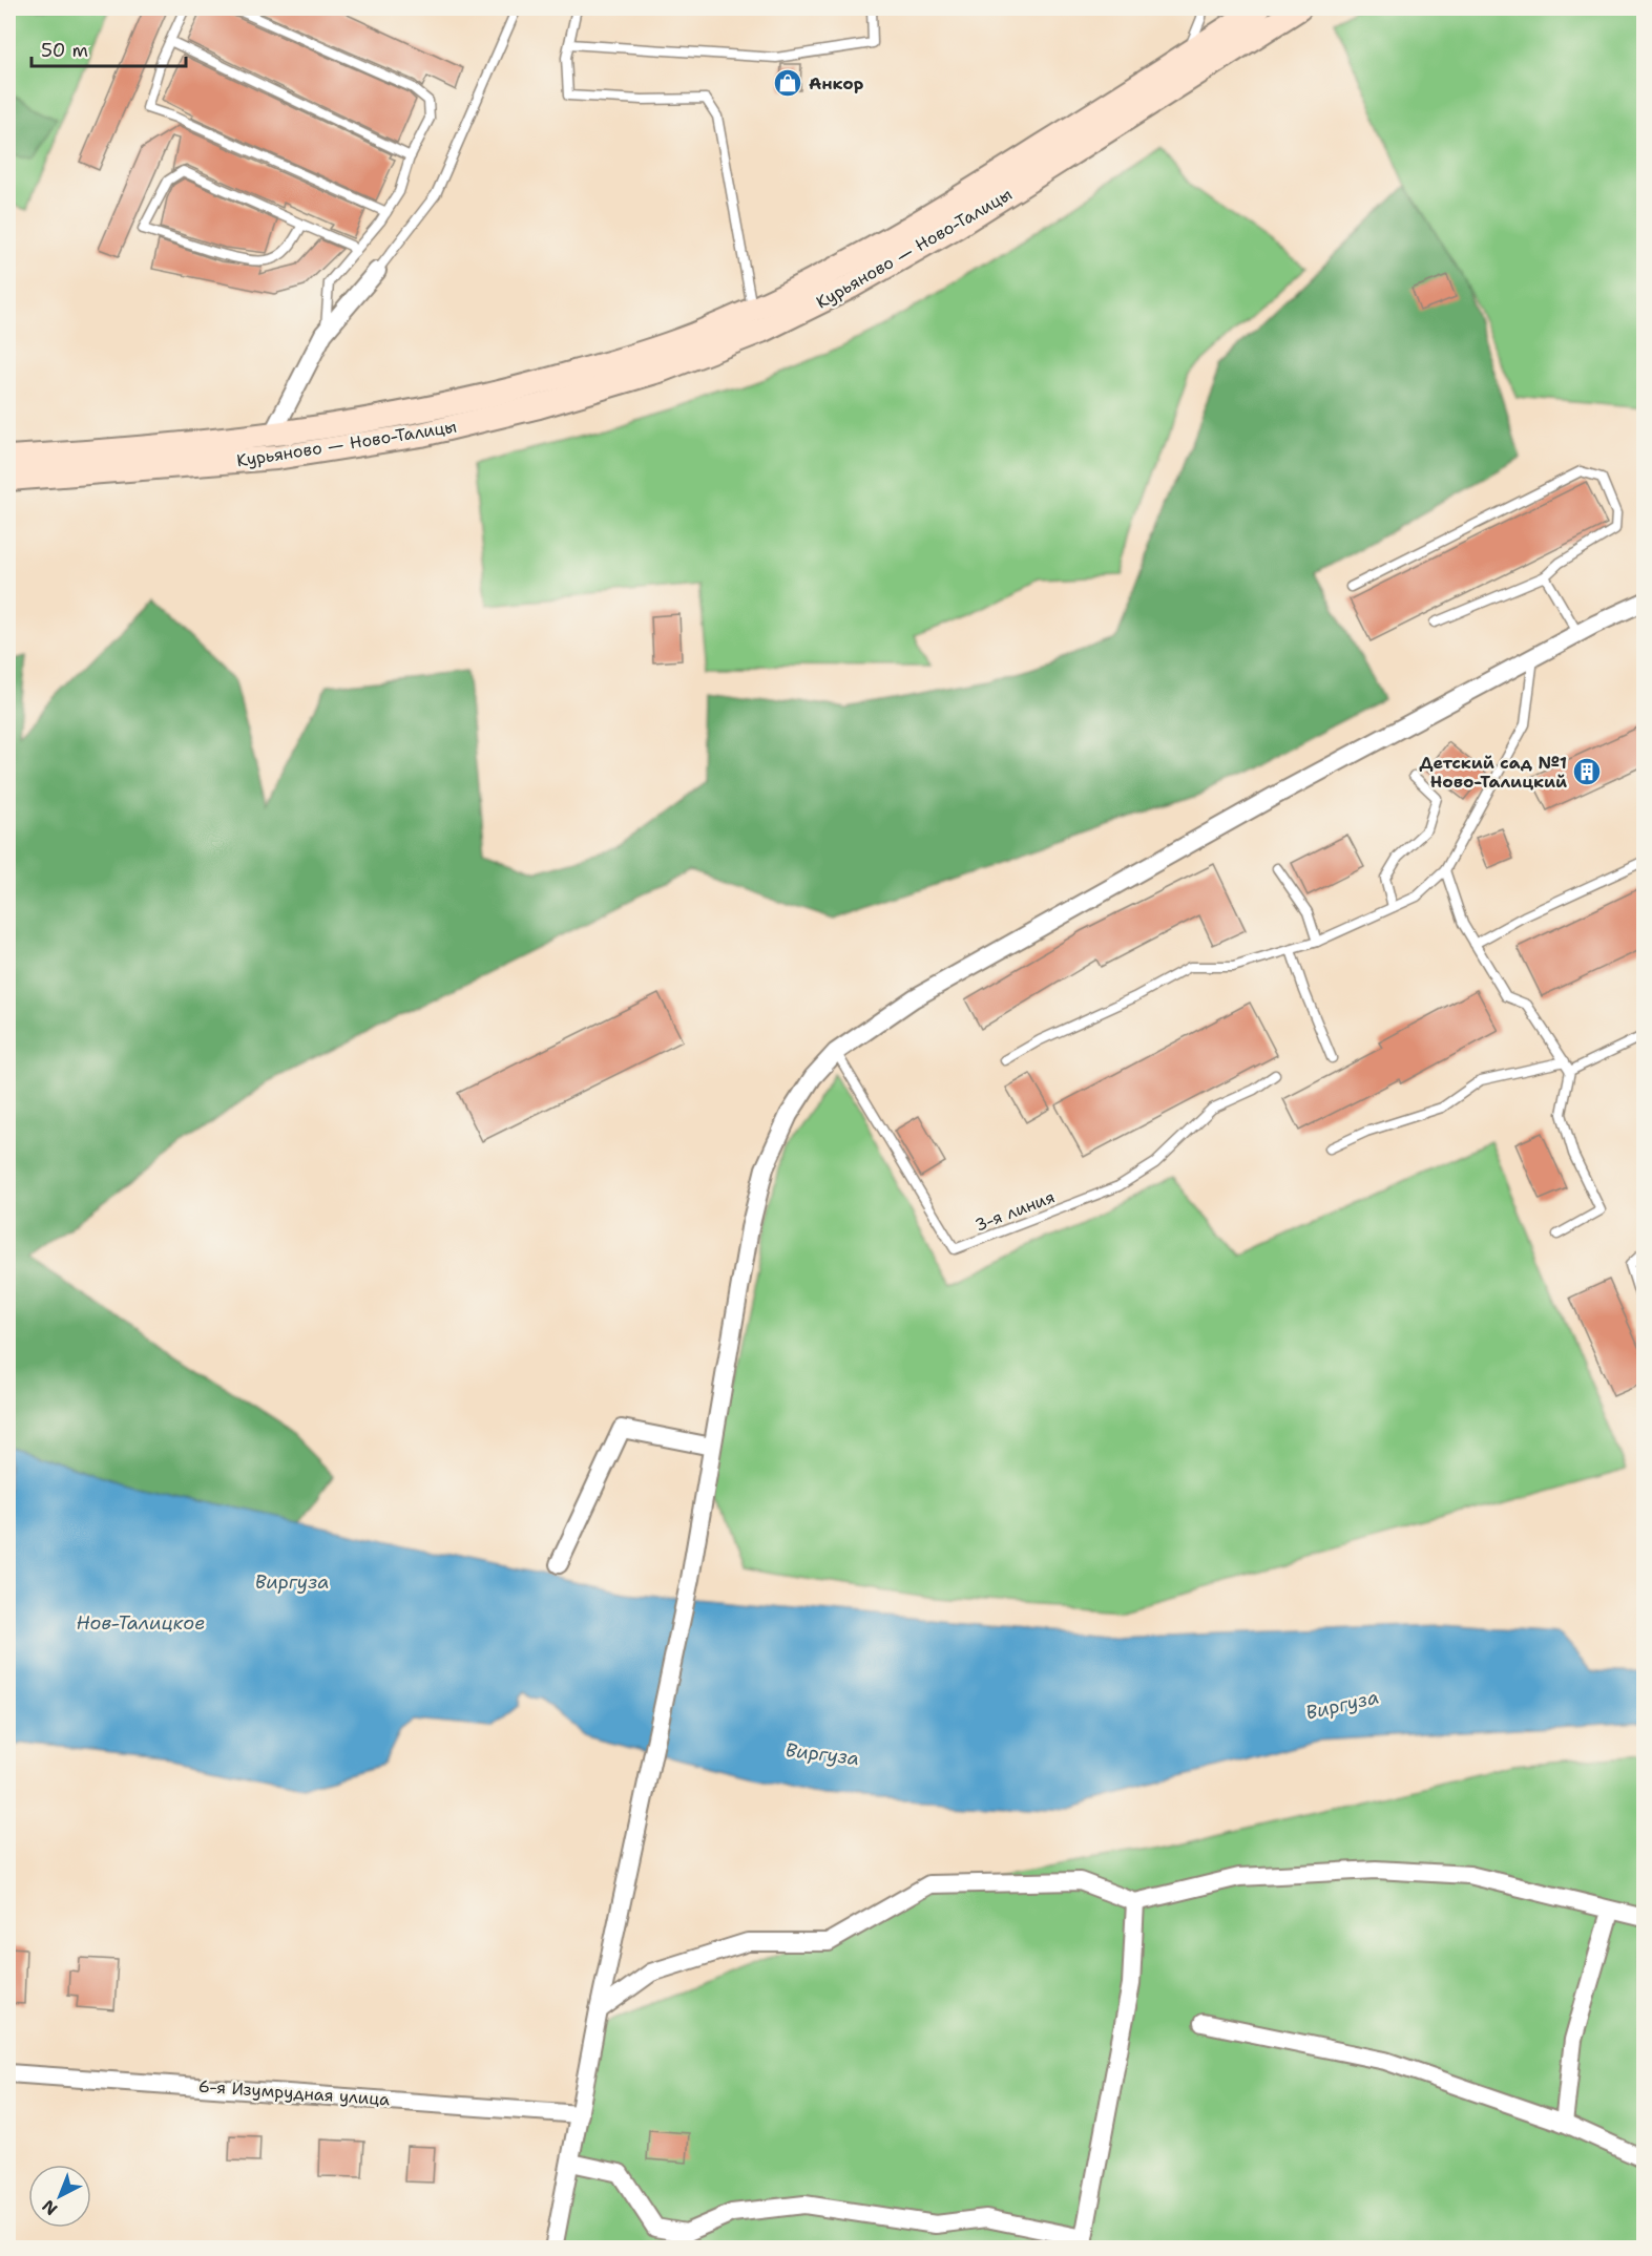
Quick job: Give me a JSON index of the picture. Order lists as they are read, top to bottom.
{
  "streets": {
    "main road": ["Курьяново — Ново-Талицы"],
    "street": ["6-я Изумрудная улица"],
    "lane": ["3-я линия"]
  },
  "water": ["Виргуза", "Нов-Талицкое"],
  "places": {
    "shop": ["Анкор"],
    "building": ["Детский сад №1 Ново-Талицкий"]
  },
  "scale_bar": "50 m",
  "north": "bottom left"
}
